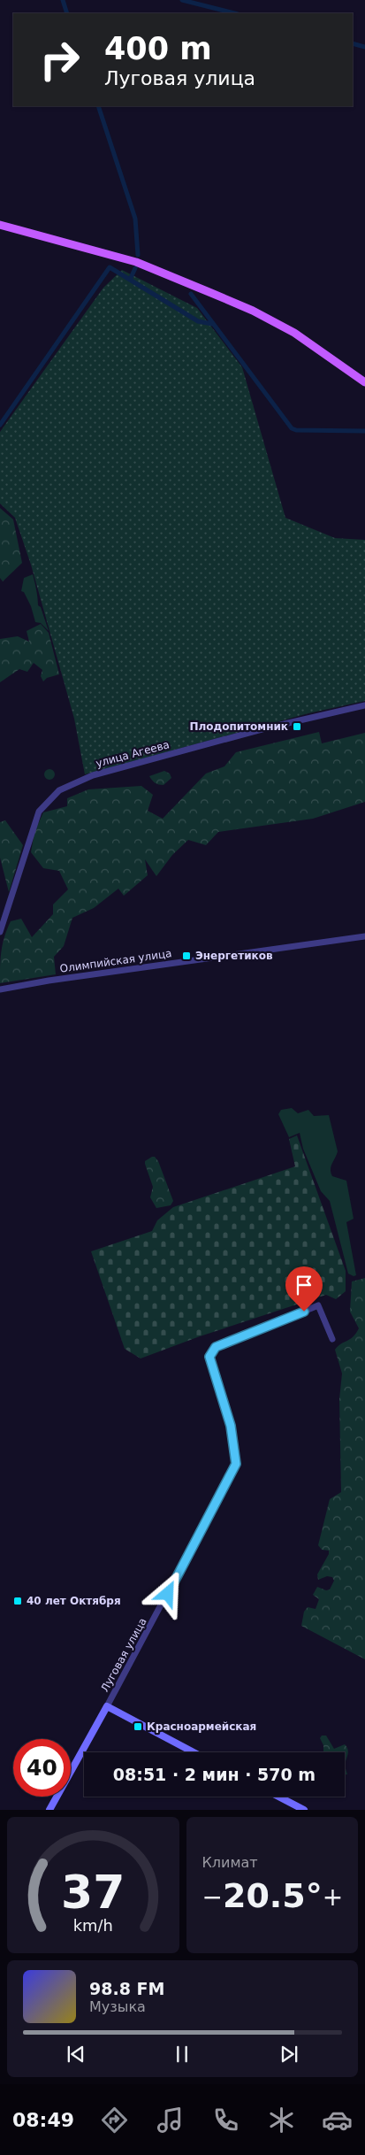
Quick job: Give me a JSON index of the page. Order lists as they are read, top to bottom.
{
  "streets": {
    "main road": ["Луговая улица"],
    "street": ["улица Агеева", "Олимпийская улица"]
  },
  "places": {
    "transit": [
      "Плодопитомник",
      "Энергетиков",
      "40 лет Октября",
      "Красноармейская"
    ]
  },
  "page": {
    "turn": ["400 m", "Луговая улица"],
    "limit": "40",
    "trip": "08:51 · 2 мин · 570 m",
    "tile": "Климат",
    "heat": ["−", "20.5°", "+"],
    "song": ["98.8 FM", "Музыка"],
    "tabs": "08:49",
    "gauge": ["37", "km/h"]
  }
}
